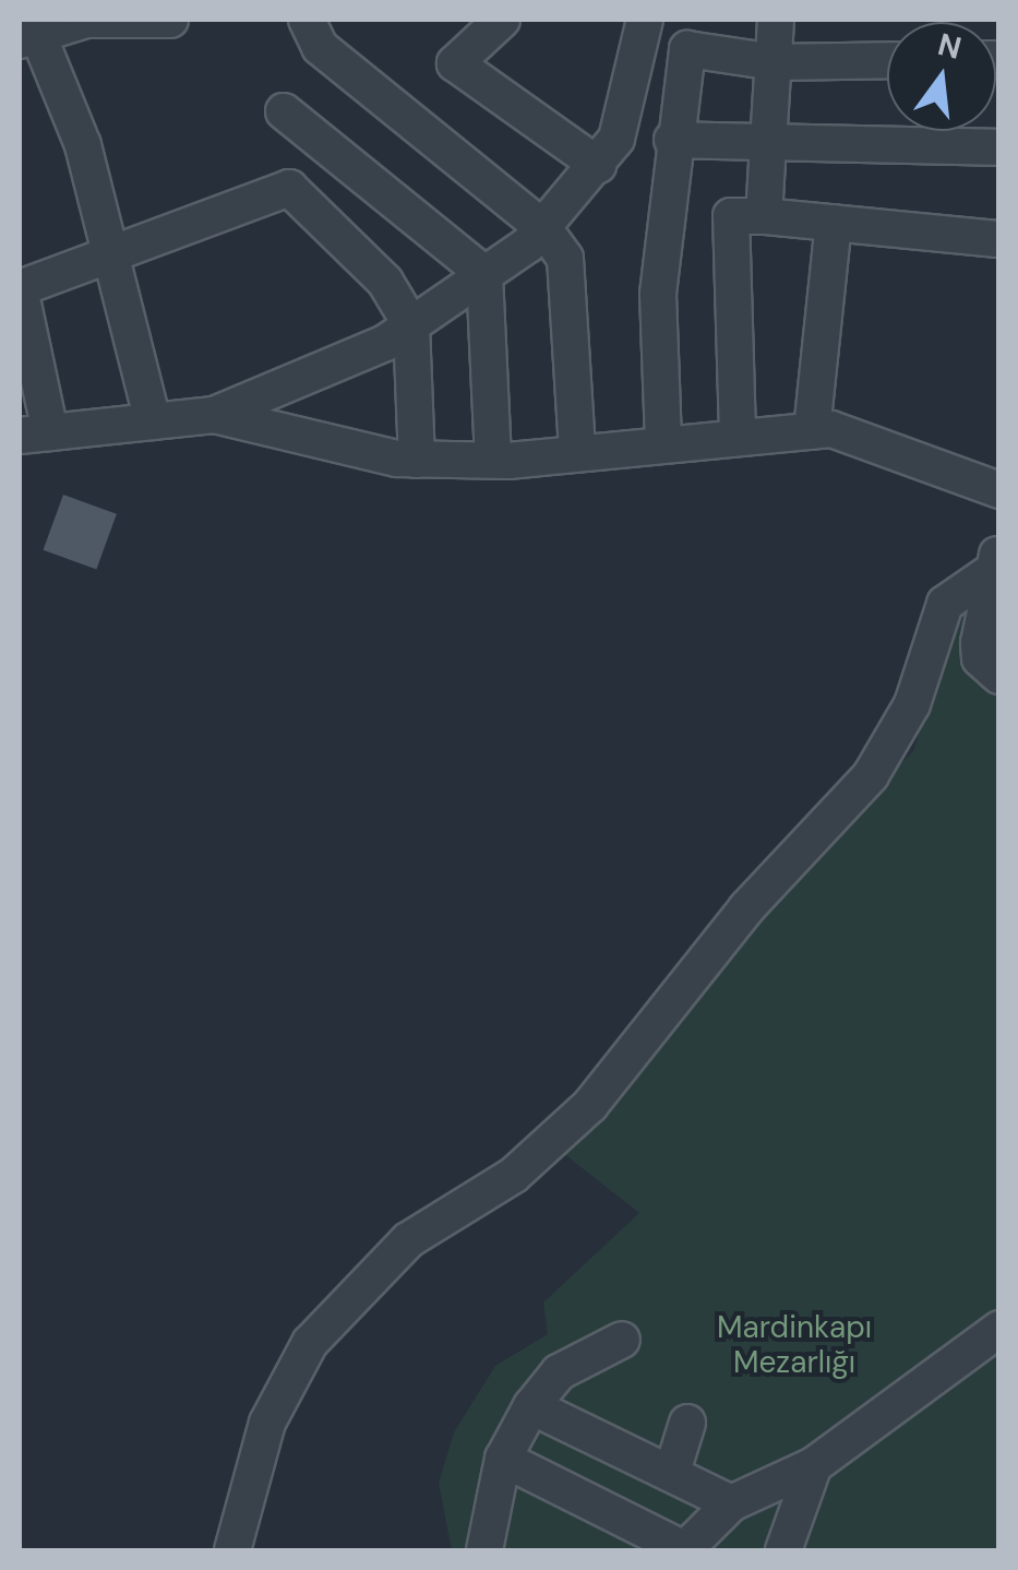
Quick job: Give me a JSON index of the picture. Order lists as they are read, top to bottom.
{
  "parks": ["Mardinkapı Mezarlığı"],
  "north": "top"
}
